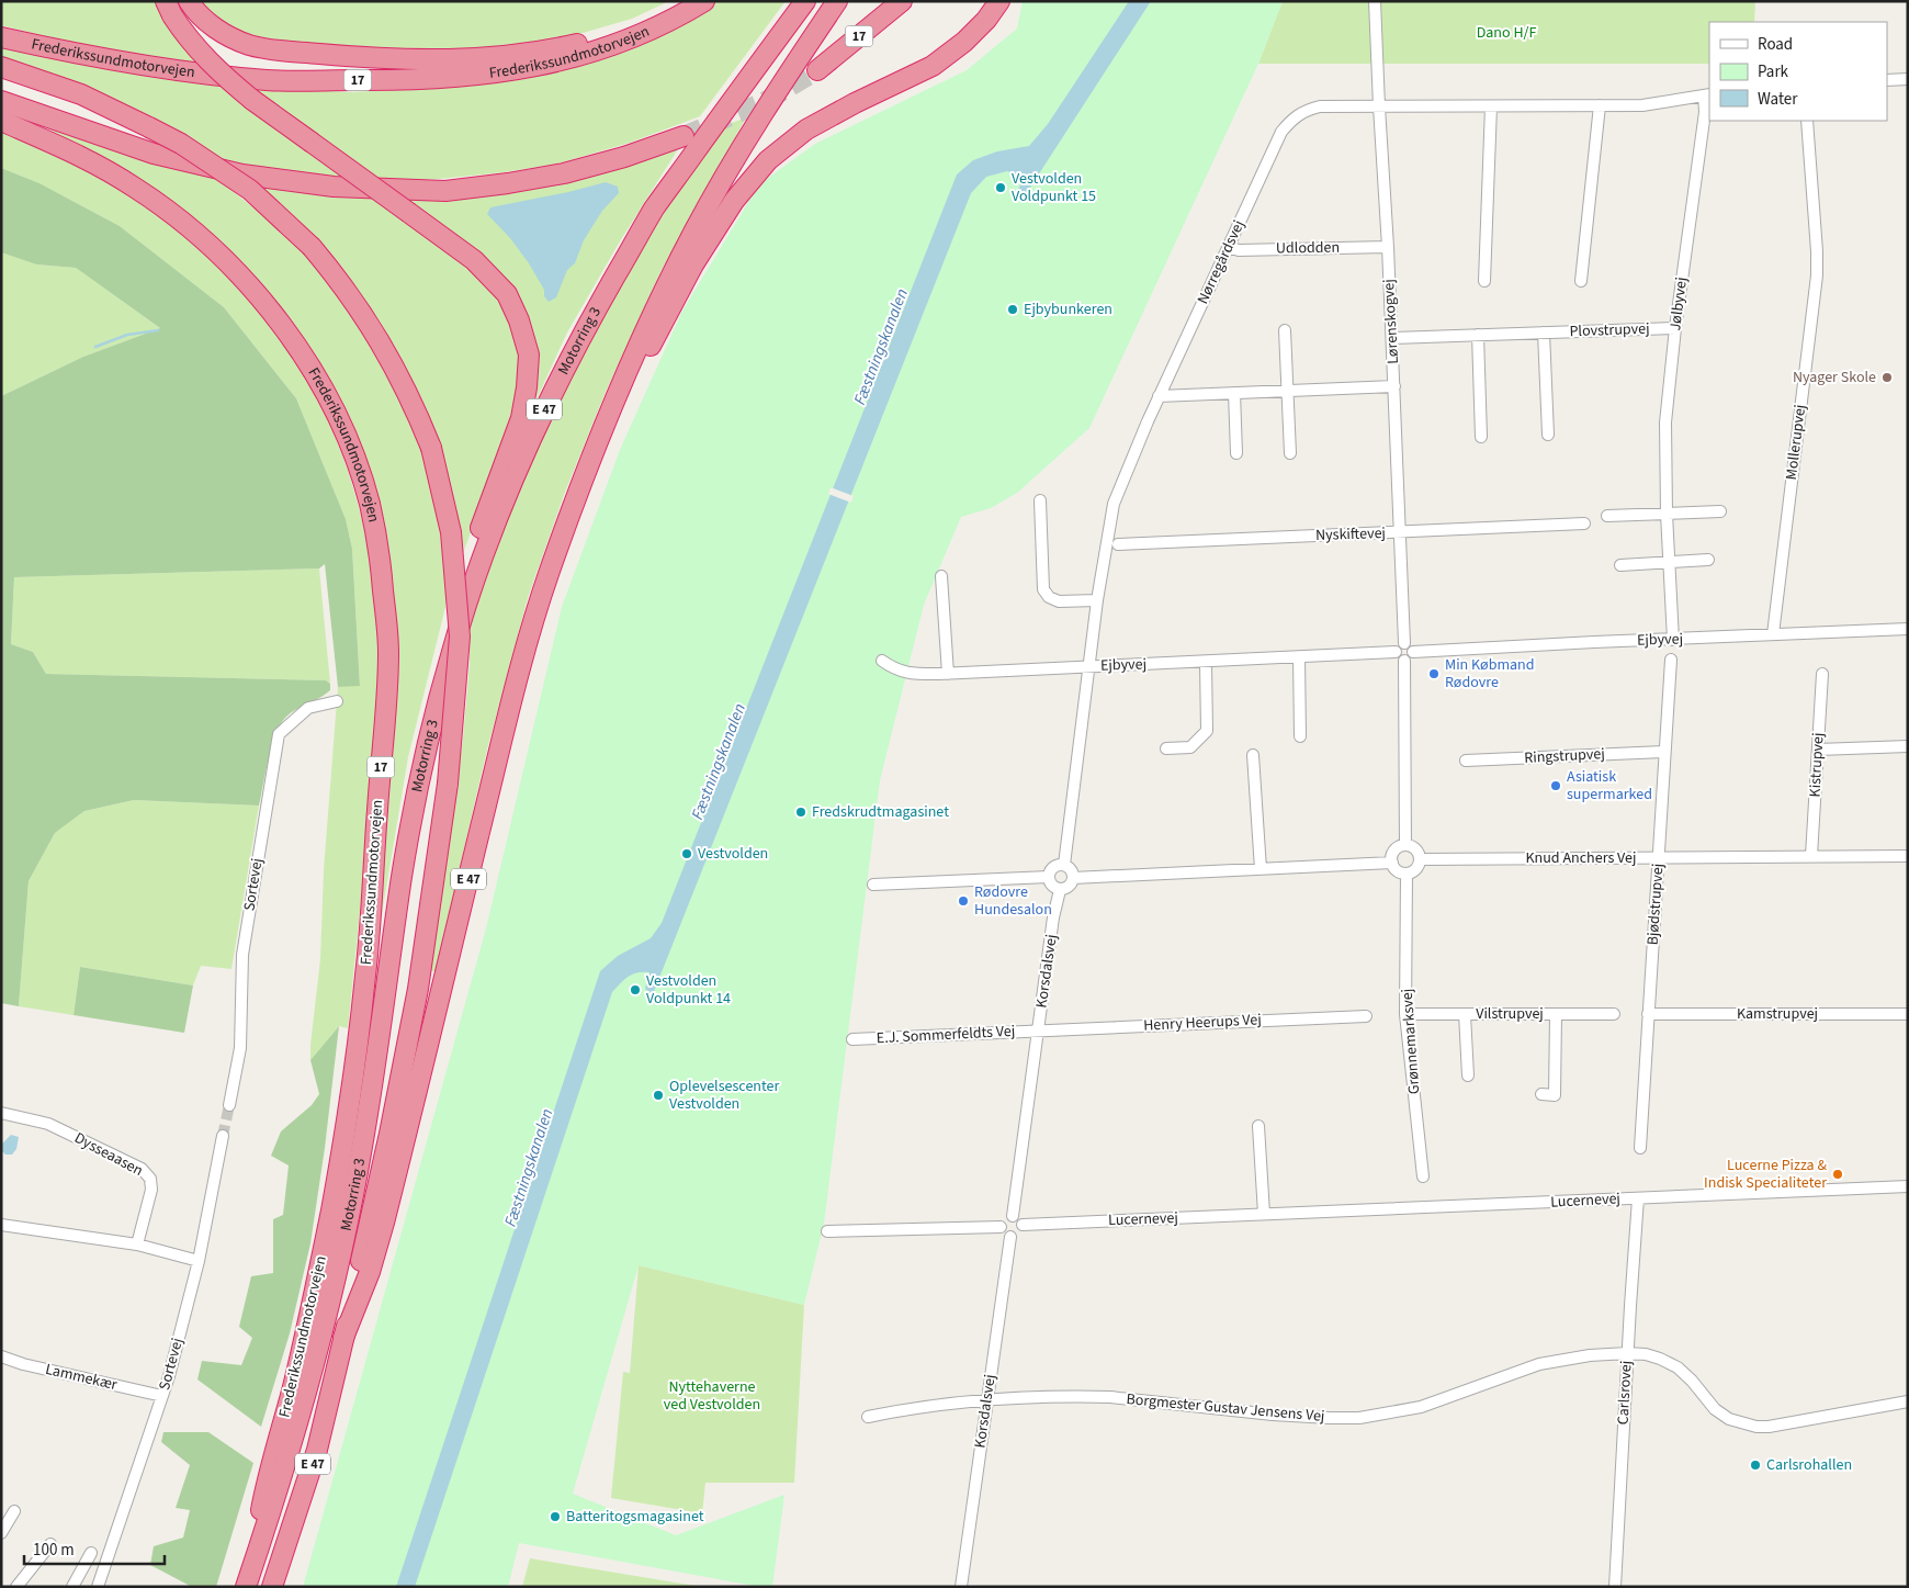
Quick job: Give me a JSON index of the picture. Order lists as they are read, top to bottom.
{
  "streets": {
    "highway": [
      "17",
      "Frederikssundmotorvejen",
      "Motorring 3",
      "E 47"
    ],
    "street": [
      "Udlodden",
      "Nørregårdsvej",
      "Jølbyvej",
      "Lørenskogvej",
      "Plovstrupvej",
      "Mollerupvej",
      "Nyskiftevej",
      "Ejbyvej",
      "Ringstrupvej",
      "Kistrupvej",
      "Knud Anchers Vej",
      "Sortevej",
      "Bjødstrupvej",
      "Korsdalsvej",
      "Vilstrupvej",
      "Kamstrupvej",
      "Henry Heerups Vej",
      "E.J. Sommerfeldts Vej",
      "Grønnemarksvej",
      "Dysseaasen",
      "Lucernevej",
      "Lammekær",
      "Carlsrovej",
      "Borgmester Gustav Jensens Vej"
    ]
  },
  "crossings": [
    ["Frederikssundmotorvejen", "Motorring 3"],
    ["Udlodden", "Nørregårdsvej"],
    ["Udlodden", "Lørenskogvej"],
    ["Nørregårdsvej", "Jølbyvej"],
    ["Nørregårdsvej", "Lørenskogvej"],
    ["Nørregårdsvej", "Ejbyvej"],
    ["Jølbyvej", "Plovstrupvej"],
    ["Jølbyvej", "Ejbyvej"],
    ["Lørenskogvej", "Plovstrupvej"],
    ["Lørenskogvej", "Nyskiftevej"],
    ["Lørenskogvej", "Ejbyvej"],
    ["Mollerupvej", "Ejbyvej"],
    ["Ringstrupvej", "Bjødstrupvej"],
    ["Kistrupvej", "Knud Anchers Vej"],
    ["Knud Anchers Vej", "Bjødstrupvej"],
    ["Knud Anchers Vej", "Grønnemarksvej"],
    ["Sortevej", "Lammekær"],
    ["Bjødstrupvej", "Kamstrupvej"],
    ["Korsdalsvej", "Henry Heerups Vej"],
    ["Korsdalsvej", "E.J. Sommerfeldts Vej"],
    ["Korsdalsvej", "Lucernevej"],
    ["Korsdalsvej", "Borgmester Gustav Jensens Vej"],
    ["Vilstrupvej", "Grønnemarksvej"],
    ["Henry Heerups Vej", "E.J. Sommerfeldts Vej"],
    ["Lucernevej", "Carlsrovej"],
    ["Carlsrovej", "Borgmester Gustav Jensens Vej"]
  ],
  "water": ["Fæstningskanalen"],
  "parks": ["Dano H/F", "Nyttehaverne ved Vestvolden"],
  "places": [
    "Vestvolden Voldpunkt 15",
    "Ejbybunkeren",
    "Nyager Skole",
    "Min Købmand Rødovre",
    "Asiatisk supermarked",
    "Fredskrudtmagasinet",
    "Vestvolden",
    "Rødovre Hundesalon",
    "Vestvolden Voldpunkt 14",
    "Oplevelsescenter Vestvolden",
    "Lucerne Pizza & Indisk Specialiteter",
    "Carlsrohallen",
    "Batteritogsmagasinet"
  ],
  "legend": ["Road", "Park", "Water"],
  "scale_bar": "100 m"
}
